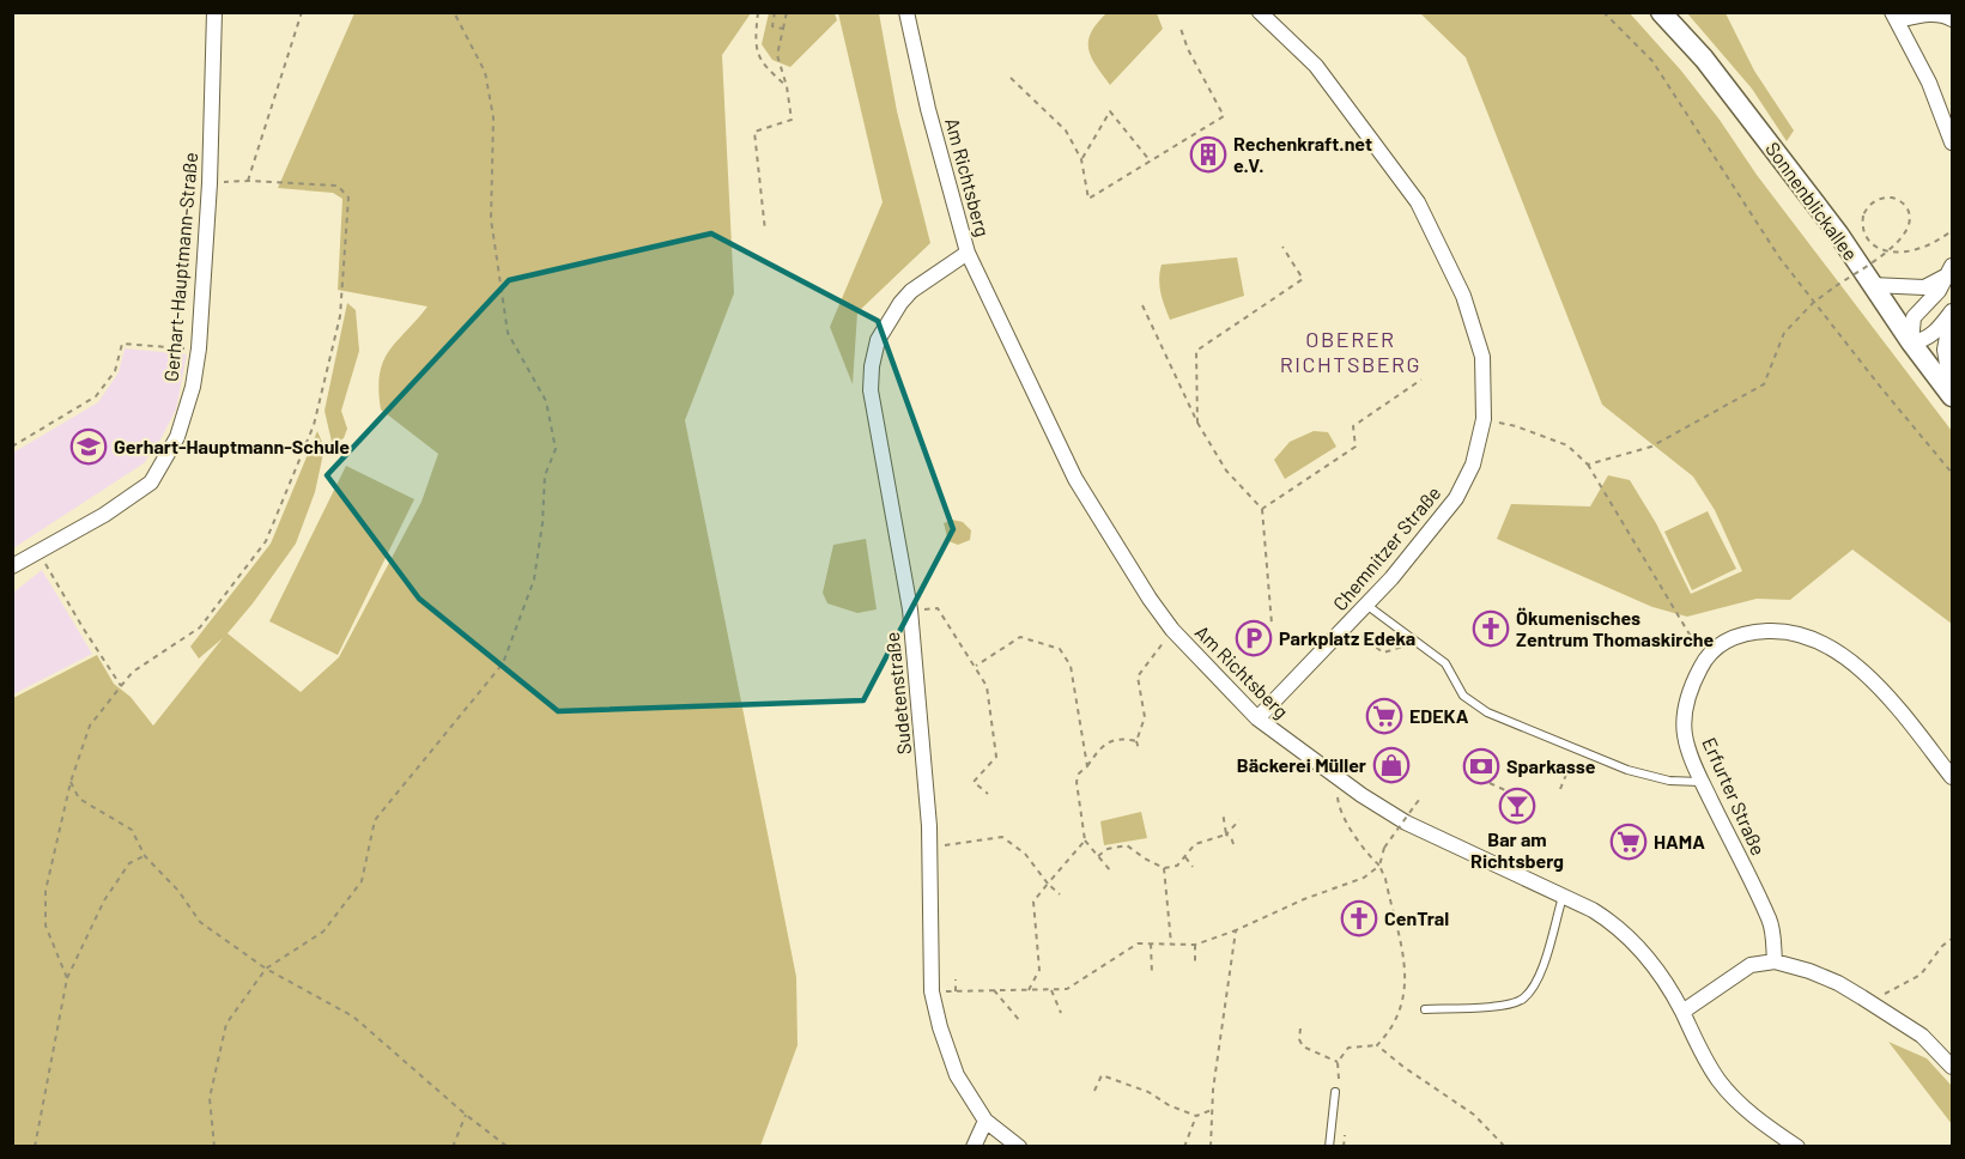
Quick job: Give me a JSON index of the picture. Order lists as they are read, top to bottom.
{
  "streets": {
    "main road": ["Sonnenblickallee"],
    "street": [
      "Am Richtsberg",
      "Gerhart-Hauptmann-Straße",
      "Chemnitzer Straße",
      "Sudetenstraße",
      "Erfurter Straße"
    ]
  },
  "crossings": [
    ["Am Richtsberg", "Chemnitzer Straße"],
    ["Am Richtsberg", "Sudetenstraße"]
  ],
  "districts": ["OBERER RICHTSBERG"],
  "places": {
    "building": ["Rechenkraft.net e.V."],
    "school or university": ["Gerhart-Hauptmann-Schule"],
    "church": ["Ökumenisches Zentrum Thomaskirche", "CenTral"],
    "parking": ["Parkplatz Edeka"],
    "supermarket": ["EDEKA", "HAMA"],
    "shop": ["Bäckerei Müller"],
    "bank": ["Sparkasse"],
    "bar": ["Bar am Richtsberg"]
  }
}
